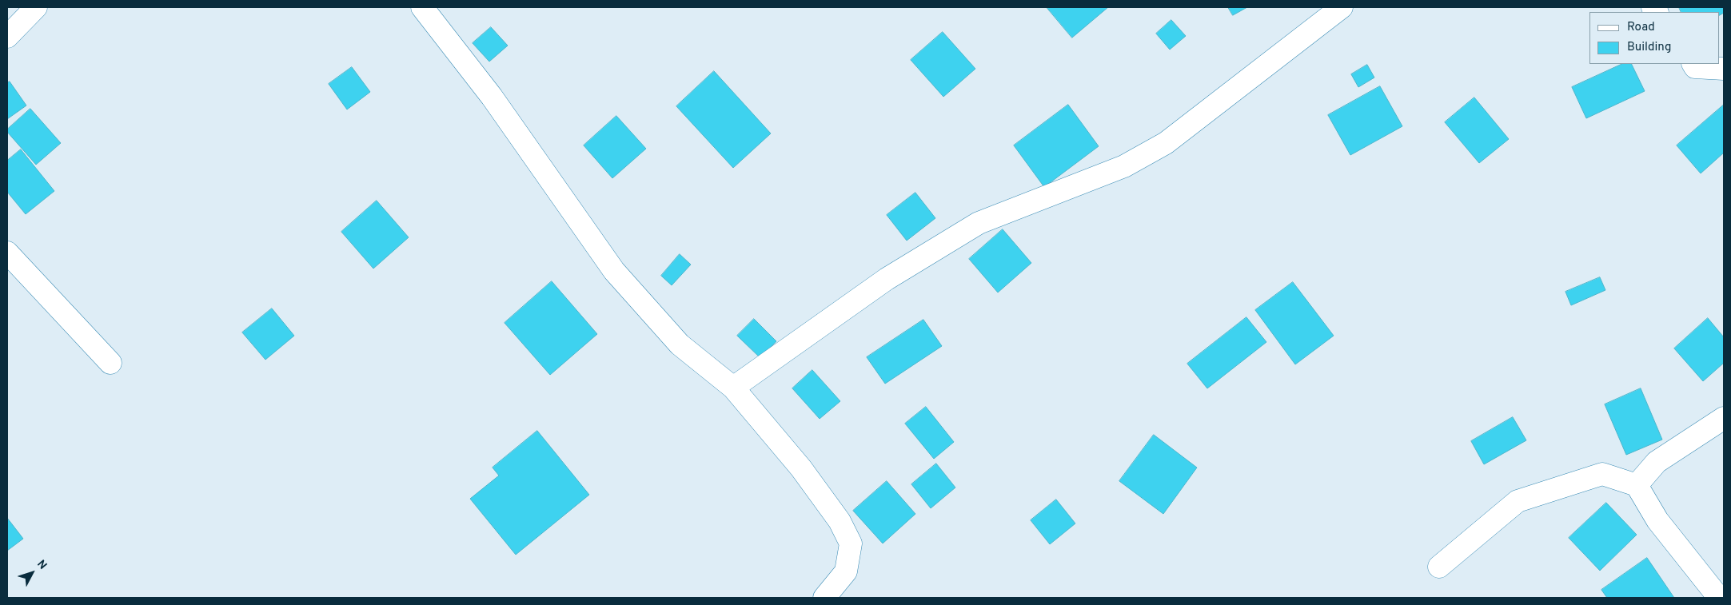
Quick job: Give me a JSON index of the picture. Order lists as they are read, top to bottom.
{
  "legend": ["Road", "Building"],
  "north": "top right"
}
